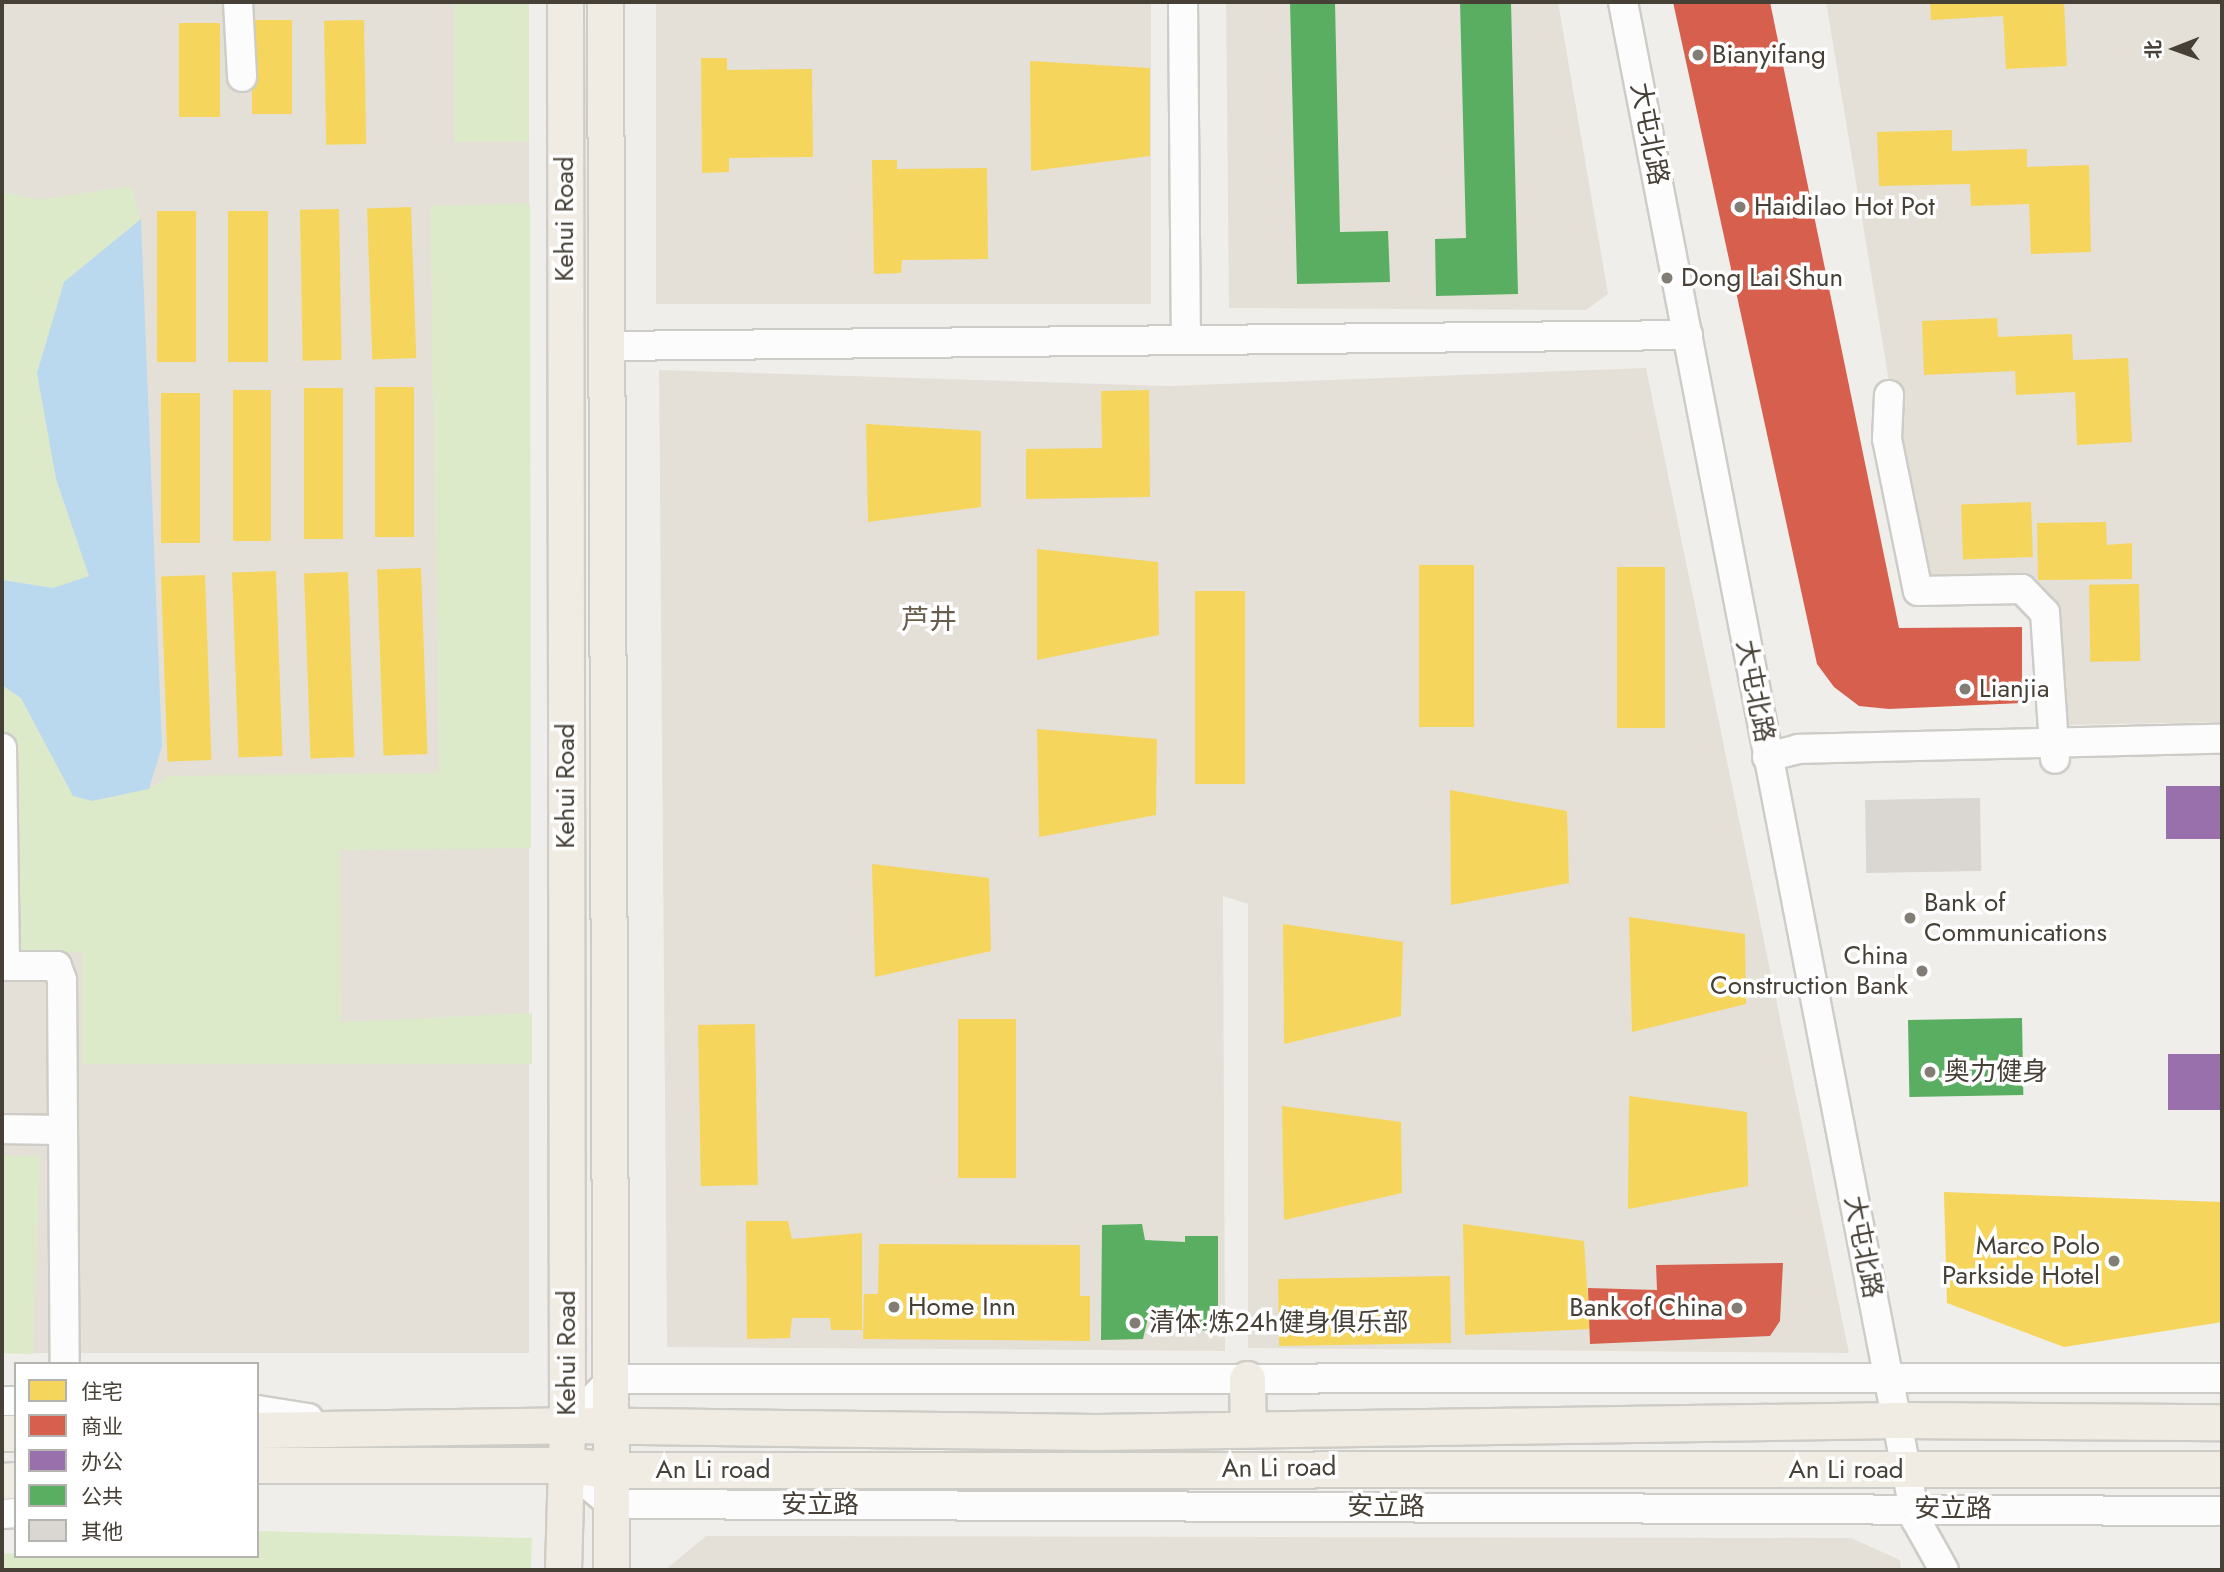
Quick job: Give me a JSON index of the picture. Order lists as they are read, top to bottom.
{
  "streets": {
    "main road": ["Kehui Road", "An Li road"],
    "street": ["大屯北路", "安立路"]
  },
  "crossings": [
    ["大屯北路", "An Li road"],
    ["Kehui Road", "An Li road"],
    ["Kehui Road", "安立路"]
  ],
  "districts": ["芦井"],
  "places": [
    "Bianyifang",
    "Haidilao Hot Pot",
    "Dong Lai Shun",
    "Lianjia",
    "Bank of Communications",
    "China Construction Bank",
    "奥力健身",
    "Marco Polo Parkside Hotel",
    "Home Inn",
    "Bank of China",
    "清体·炼24h健身俱乐部"
  ],
  "legend": [
    "住宅",
    "商业",
    "办公",
    "公共",
    "其他"
  ],
  "north": "left"
}
